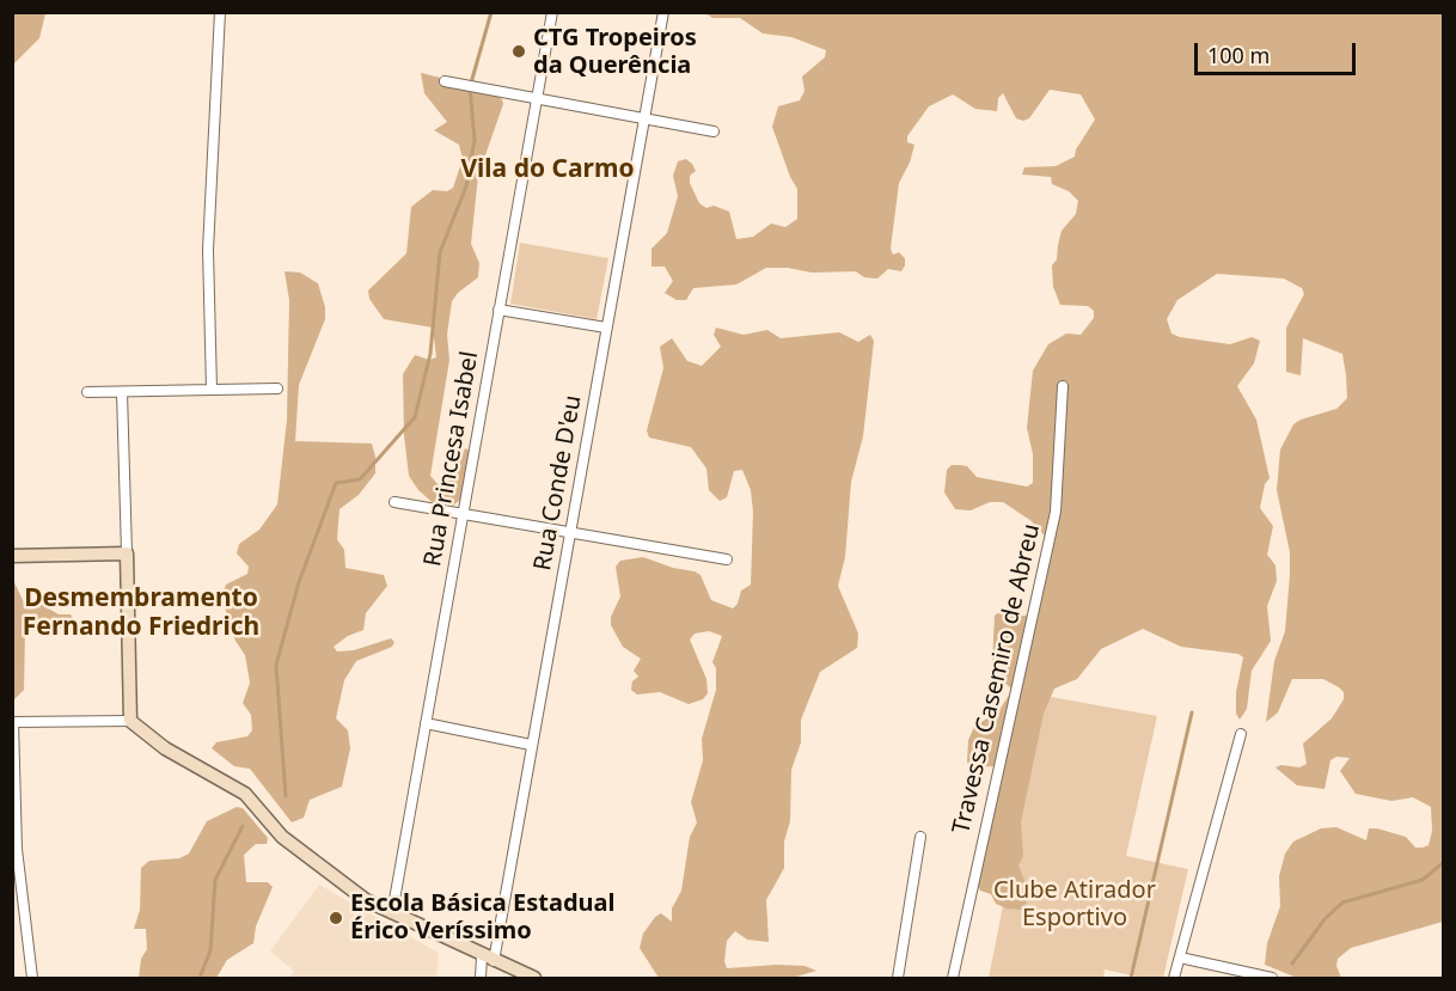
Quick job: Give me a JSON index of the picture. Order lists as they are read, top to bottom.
{
  "streets": {
    "street": ["Rua Princesa Isabel", "Rua Conde D'eu", "Travessa Casemiro de Abreu"]
  },
  "districts": ["Vila do Carmo", "Desmembramento Fernando Friedrich"],
  "parks": ["Clube Atirador Esportivo"],
  "places": ["CTG Tropeiros da Querência", "Escola Básica Estadual Érico Veríssimo"],
  "scale_bar": "100 m"
}
